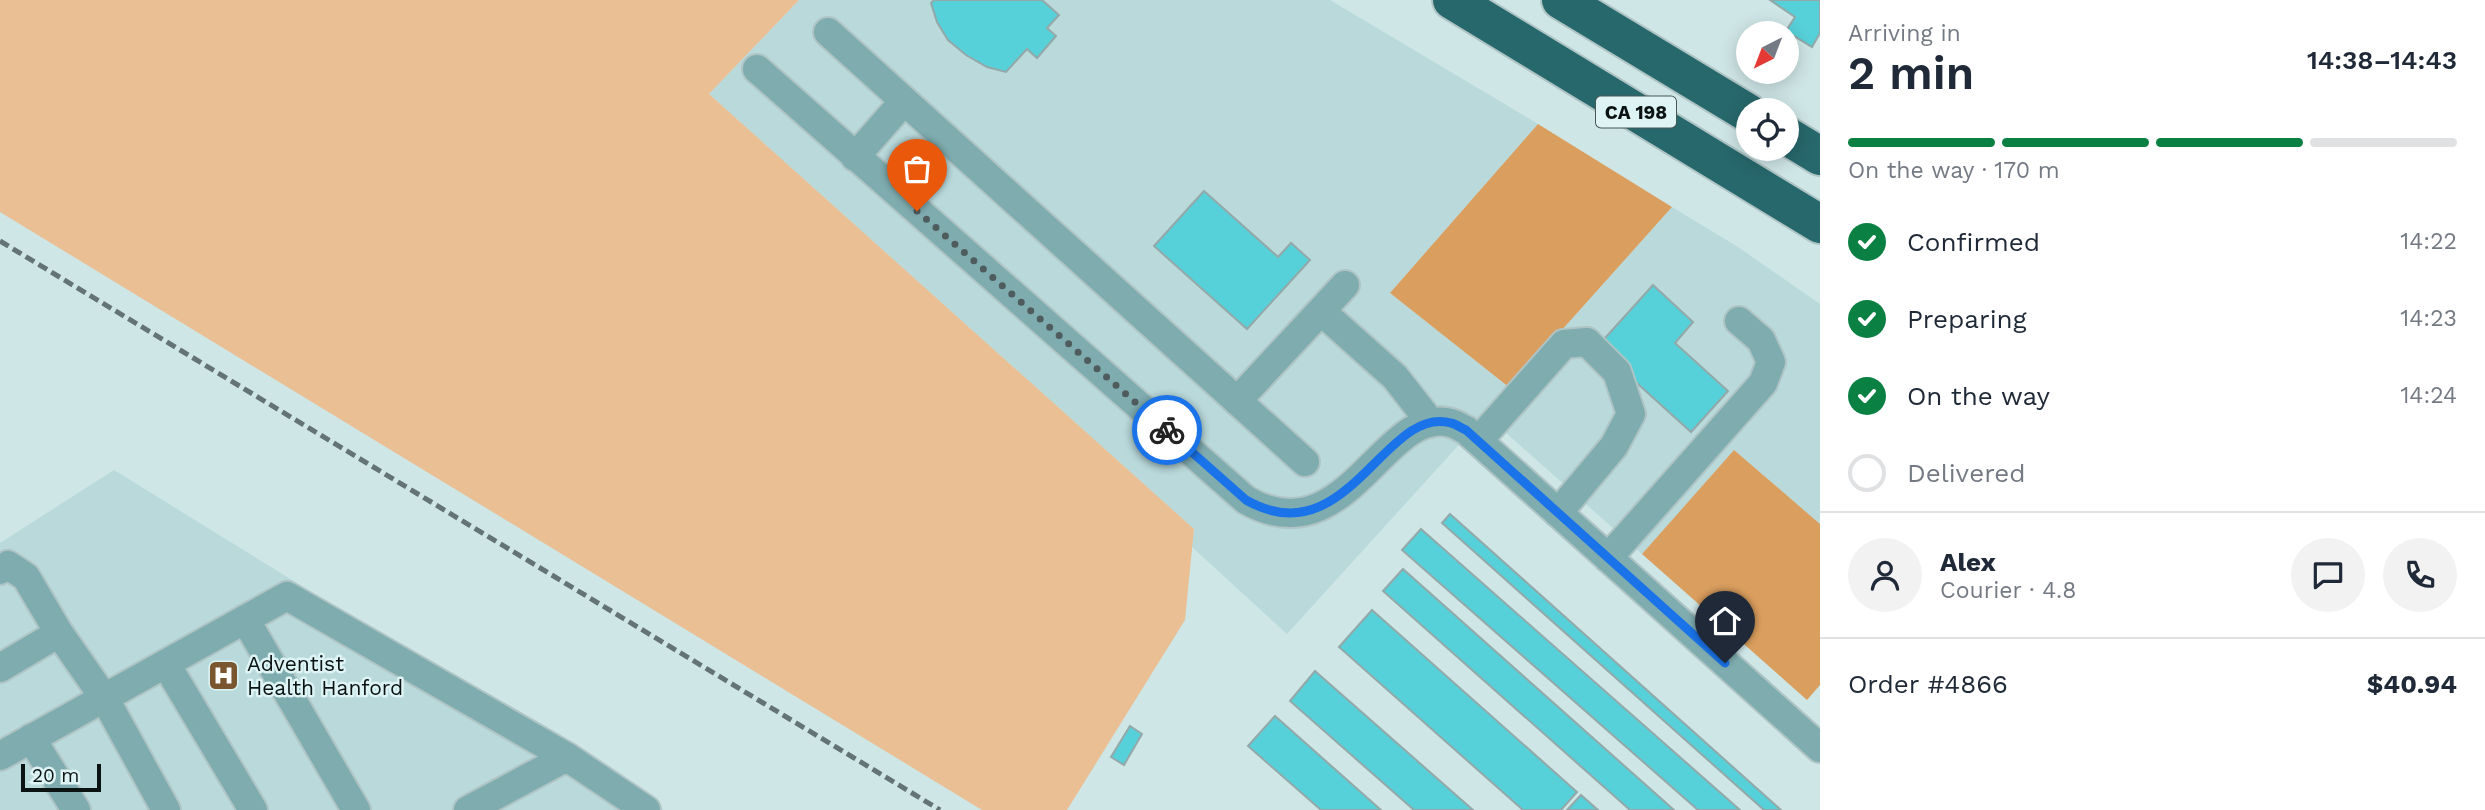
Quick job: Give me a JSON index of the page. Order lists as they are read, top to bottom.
{
  "streets": {
    "highway": ["CA 198"]
  },
  "places": {
    "hospital": ["Adventist Health Hanford"]
  },
  "scale_bar": "20 m",
  "north": "bottom left",
  "page": {
    "heading": ["2 min", "Arriving in", "14:38–14:43"],
    "panel": [
      "Alex",
      "Courier · 4.8",
      "Order #4866",
      "$40.94"
    ],
    "bar": "On the way · 170 m",
    "list": [
      ["Confirmed", "14:22"],
      ["Preparing", "14:23"],
      ["On the way", "14:24"],
      "Delivered"
    ],
    "scale": "20 m"
  }
}
